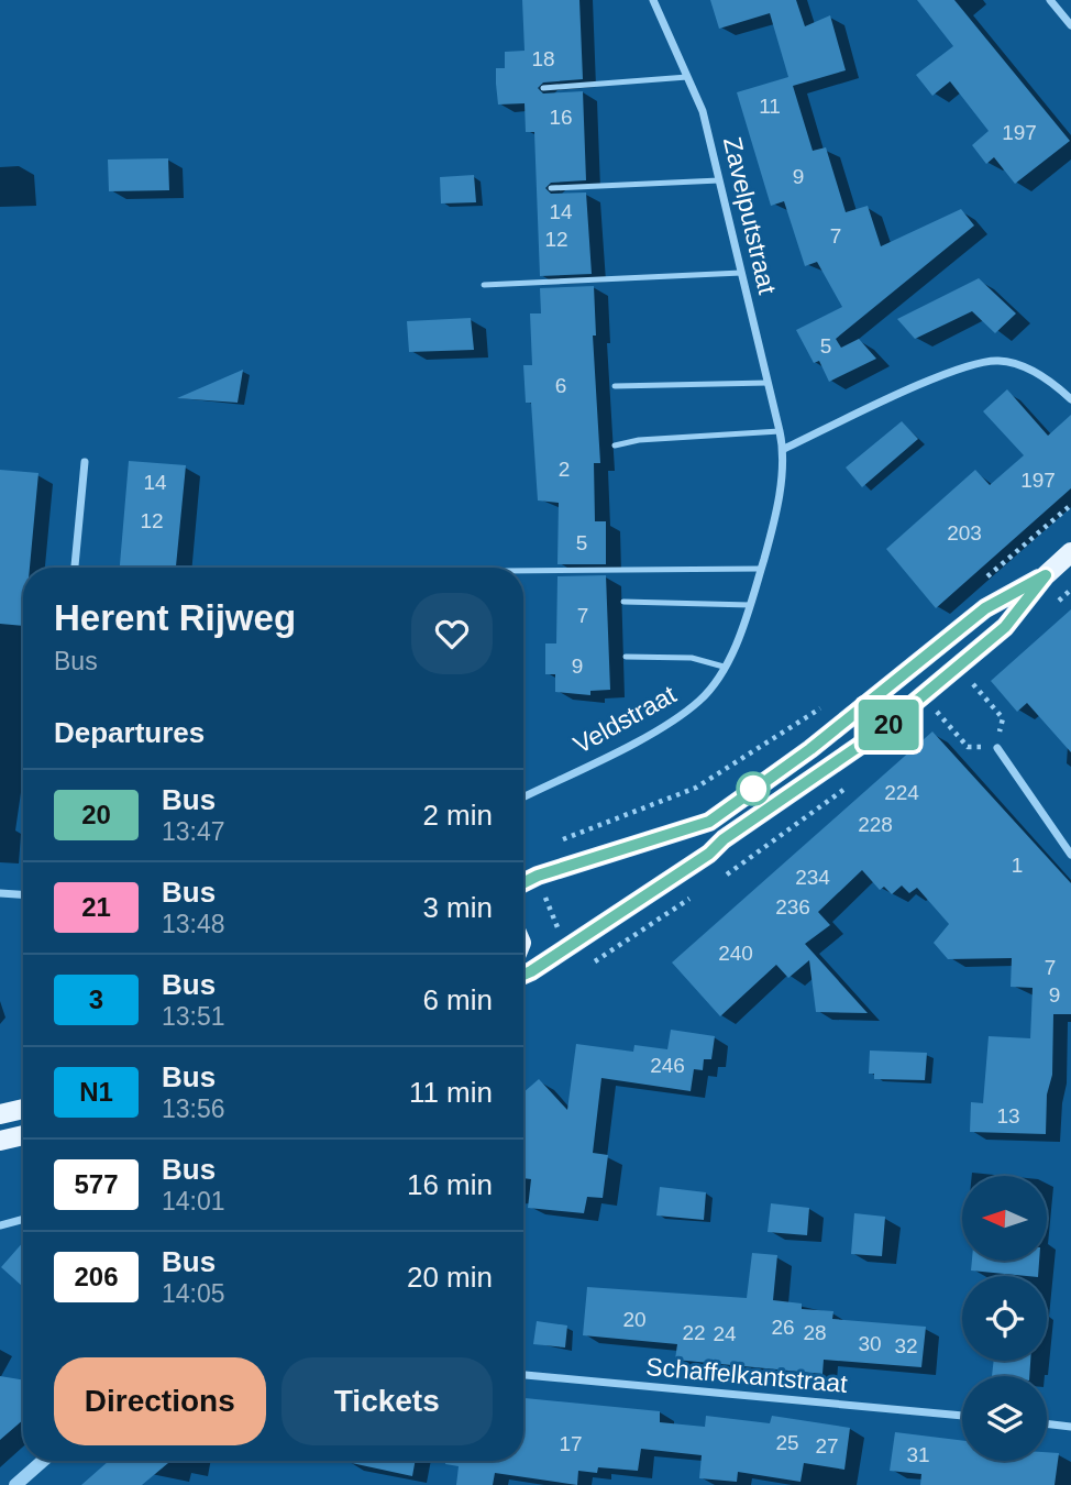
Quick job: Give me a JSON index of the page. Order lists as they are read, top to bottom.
{
  "streets": {
    "street": ["Zavelputstraat", "Veldstraat", "Schaffelkantstraat"]
  },
  "crossings": [
    ["Zavelputstraat", "Veldstraat"]
  ],
  "lines": ["bus line 20"],
  "house_numbers": [
    "18",
    "11",
    "16",
    "197",
    "9",
    "14",
    "7",
    "12",
    "5",
    "6",
    "2",
    "197",
    "14",
    "12",
    "203",
    "5",
    "7",
    "9",
    "224",
    "228",
    "1",
    "234",
    "236",
    "240",
    "7",
    "9",
    "246",
    "13",
    "20",
    "26",
    "22",
    "28",
    "24",
    "30",
    "32",
    "25",
    "17",
    "27",
    "31"
  ],
  "north": "left",
  "page": {
    "on_map": "20",
    "heading": [
      ["Herent Rijweg", "Bus"],
      "Departures"
    ],
    "list": [
      {
        "mark": "20",
        "name": "Bus",
        "note": "13:47",
        "value": "2 min"
      },
      {
        "mark": "21",
        "name": "Bus",
        "note": "13:48",
        "value": "3 min"
      },
      {
        "mark": "3",
        "name": "Bus",
        "note": "13:51",
        "value": "6 min"
      },
      {
        "mark": "N1",
        "name": "Bus",
        "note": "13:56",
        "value": "11 min"
      },
      {
        "mark": "577",
        "name": "Bus",
        "note": "14:01",
        "value": "16 min"
      },
      {
        "mark": "206",
        "name": "Bus",
        "note": "14:05",
        "value": "20 min"
      }
    ],
    "buttons": ["Directions", "Tickets"]
  }
}
